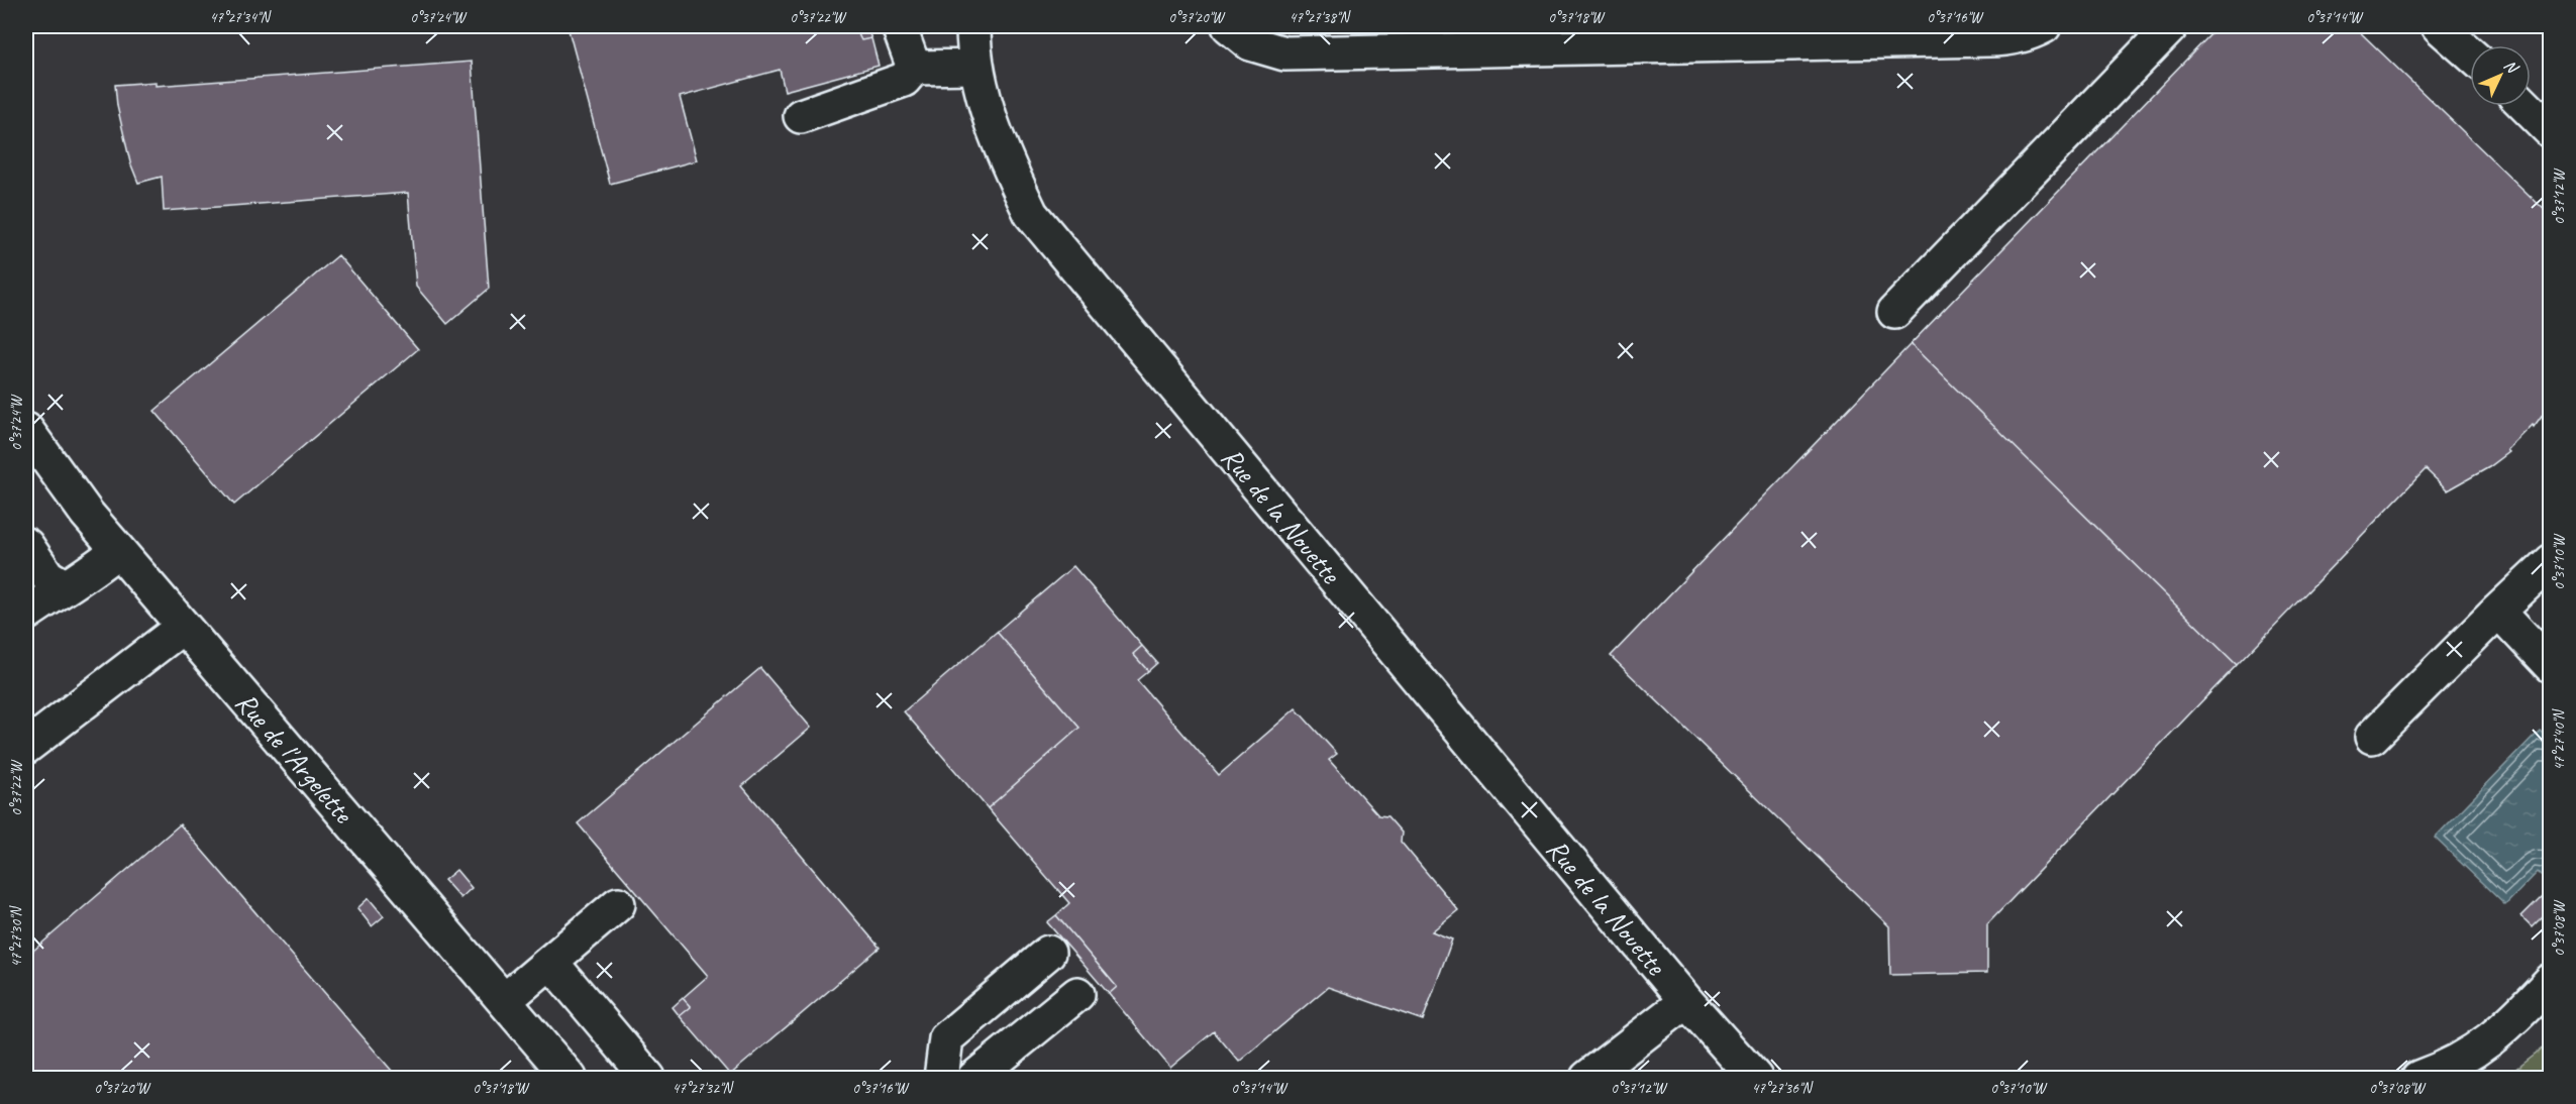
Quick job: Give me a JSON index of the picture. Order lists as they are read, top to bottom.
{
  "streets": {
    "street": ["Rue de la Nouette", "Rue de l'Argelette"]
  },
  "north": "top right",
  "coordinates": [
    "47°27'34\"N",
    "0°37'24\"W",
    "0°37'22\"W",
    "0°37'20\"W",
    "47°27'38\"N",
    "0°37'18\"W",
    "0°37'16\"W",
    "0°37'14\"W",
    "0°37'12\"W",
    "0°37'10\"W",
    "47°27'40\"N",
    "0°37'08\"W",
    "47°27'30\"N",
    "47°27'32\"N",
    "47°27'36\"N"
  ]
}
